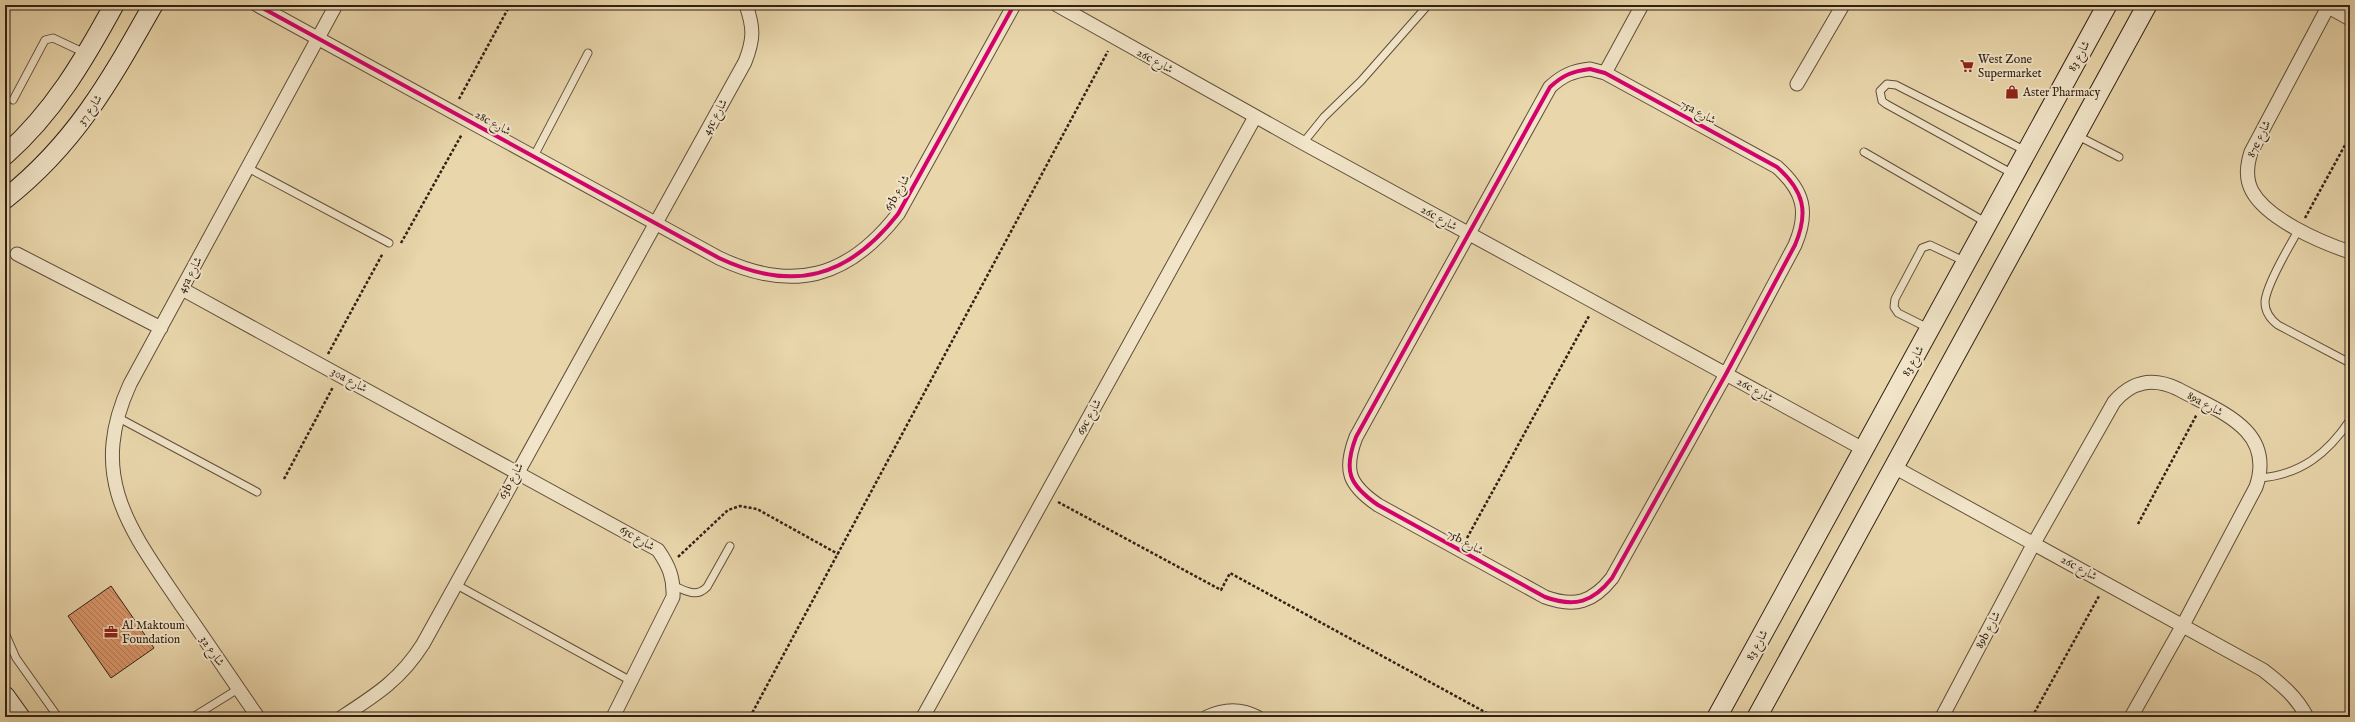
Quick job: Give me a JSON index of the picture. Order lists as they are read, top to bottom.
{
  "streets": {
    "street": [
      "شارع 83",
      "26c شارع",
      "شارع 37",
      "75a شارع",
      "45c شارع",
      "28c شارع",
      "87e شارع",
      "65b شارع",
      "45a شارع",
      "30a شارع",
      "89a شارع",
      "69c شارع",
      "63b شارع",
      "65c شارع",
      "75b شارع",
      "89b شارع",
      "شارع 32"
    ]
  },
  "crossings": [
    ["شارع 83", "26c شارع"],
    ["26c شارع", "75a شارع"],
    ["26c شارع", "89a شارع"],
    ["26c شارع", "69c شارع"],
    ["26c شارع", "75b شارع"],
    ["26c شارع", "89b شارع"],
    ["75a شارع", "75b شارع"],
    ["45c شارع", "28c شارع"],
    ["45c شارع", "63b شارع"],
    ["28c شارع", "65b شارع"],
    ["28c شارع", "45a شارع"],
    ["28c شارع", "63b شارع"],
    ["45a شارع", "30a شارع"],
    ["45a شارع", "شارع 32"],
    ["30a شارع", "63b شارع"],
    ["30a شارع", "65c شارع"],
    ["89a شارع", "89b شارع"],
    ["63b شارع", "65c شارع"]
  ],
  "places": {
    "supermarket": ["West Zone Supermarket"],
    "shop": ["Aster Pharmacy"],
    "office": ["Al Maktoum Foundation"]
  }
}
